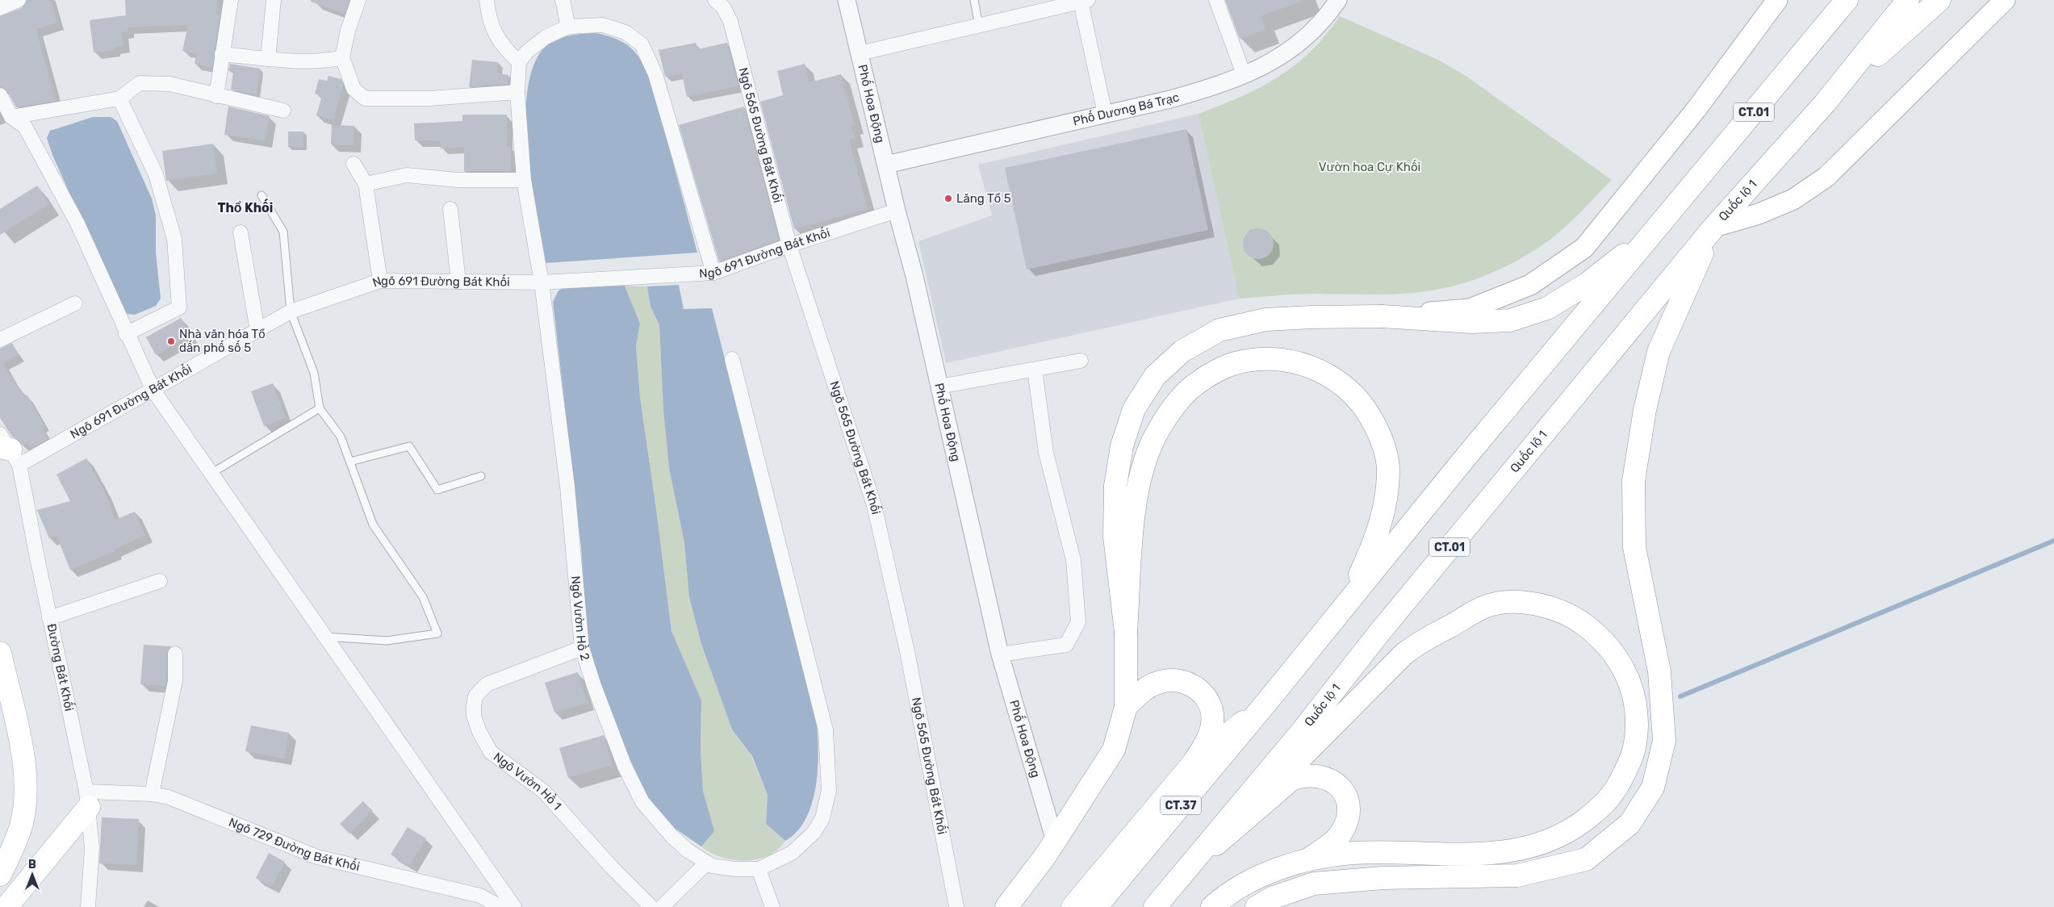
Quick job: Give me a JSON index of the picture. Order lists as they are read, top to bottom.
{
  "streets": {
    "main road": ["CT.01", "Quốc lộ 1", "CT.37"],
    "street": [
      "Phố Hoa Động",
      "Phố Dương Bá Trạc",
      "Ngõ 565 Đường Bát Khối",
      "Ngõ 691 Đường Bát Khối",
      "Ngõ Vườn Hồ 2",
      "Đường Bát Khối",
      "Ngõ Vườn Hồ 1",
      "Ngõ 729 Đường Bát Khối"
    ]
  },
  "crossings": [
    ["Phố Hoa Động", "Phố Dương Bá Trạc"],
    ["Phố Hoa Động", "Ngõ 691 Đường Bát Khối"],
    ["CT.01", "CT.37"],
    ["Ngõ 565 Đường Bát Khối", "Ngõ 691 Đường Bát Khối"],
    ["Ngõ 691 Đường Bát Khối", "Ngõ Vườn Hồ 2"],
    ["Ngõ 691 Đường Bát Khối", "Đường Bát Khối"],
    ["Ngõ Vườn Hồ 2", "Ngõ Vườn Hồ 1"],
    ["Đường Bát Khối", "Ngõ 729 Đường Bát Khối"]
  ],
  "districts": ["Thổ Khối"],
  "parks": ["Vườn hoa Cự Khối"],
  "places": ["Lăng Tổ 5", "Nhà văn hóa Tổ dấn phố số 5"],
  "north": "top"
}
